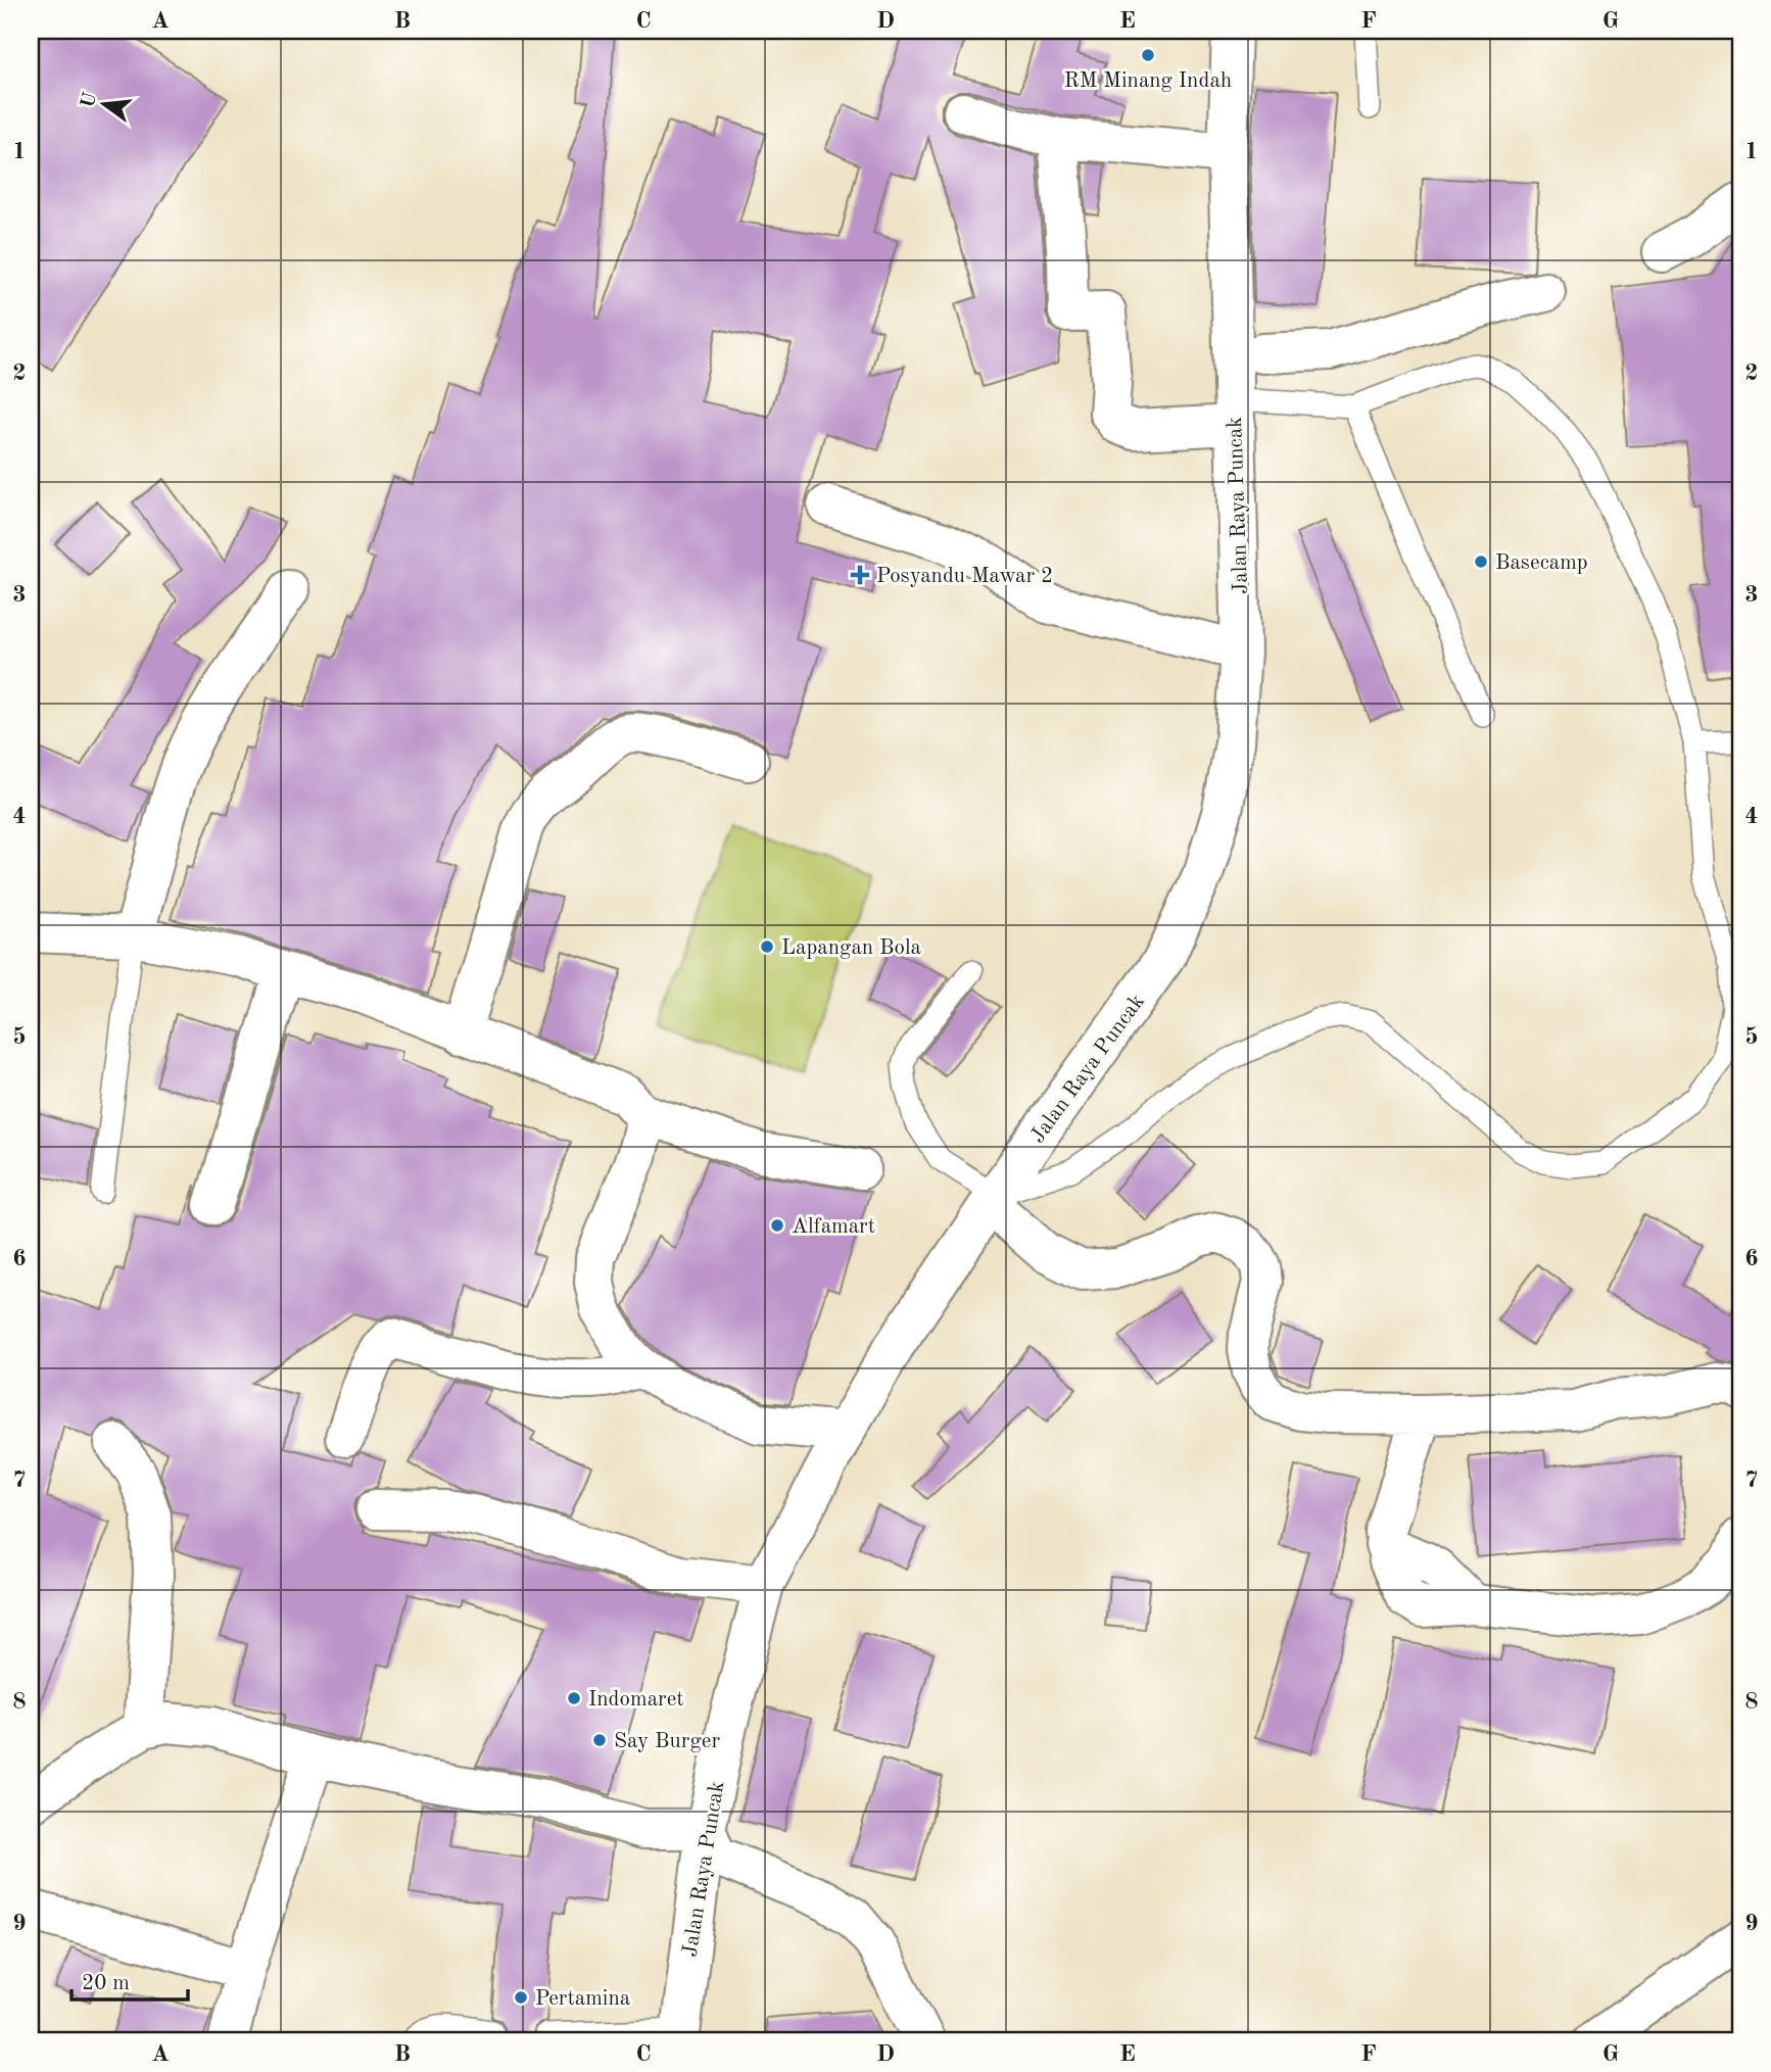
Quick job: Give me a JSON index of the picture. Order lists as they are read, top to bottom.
{
  "streets": {
    "main road": ["Jalan Raya Puncak"]
  },
  "places": {
    "other": [
      "RM Minang Indah",
      "Basecamp",
      "Lapangan Bola",
      "Alfamart",
      "Indomaret",
      "Say Burger",
      "Pertamina"
    ],
    "health": ["Posyandu Mawar 2"]
  },
  "scale_bar": "20 m",
  "north": "left",
  "grid": {
    "columns": [
      "A",
      "B",
      "C",
      "D",
      "E",
      "F",
      "G"
    ],
    "rows": [
      "1",
      "2",
      "3",
      "4",
      "5",
      "6",
      "7",
      "8",
      "9"
    ]
  }
}
